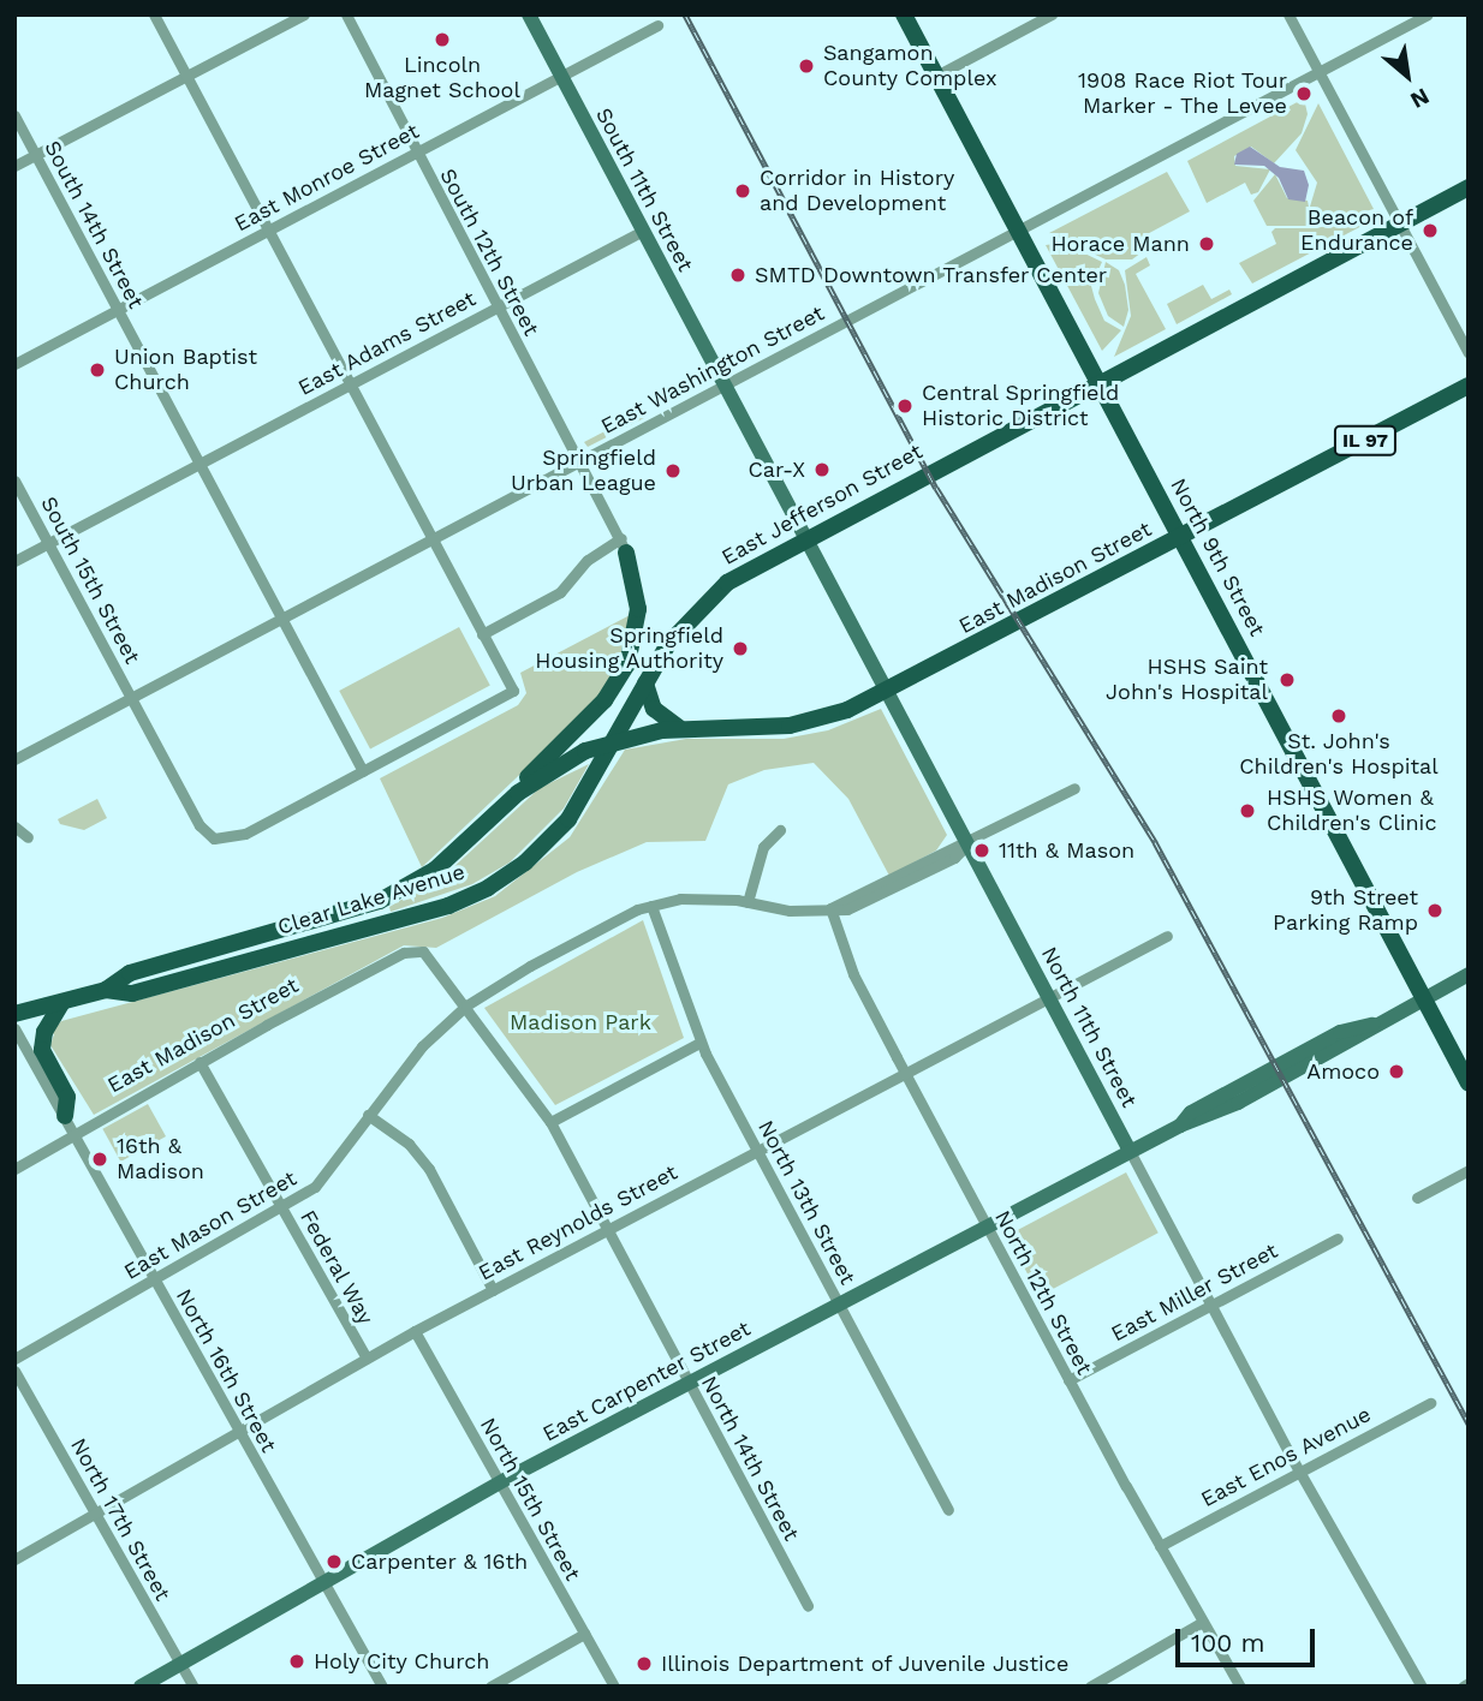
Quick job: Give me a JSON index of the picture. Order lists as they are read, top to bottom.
{
  "streets": {
    "main road": [
      "IL 97",
      "East Jefferson Street",
      "North 9th Street",
      "East Madison Street",
      "Clear Lake Avenue"
    ],
    "street": [
      "East Monroe Street",
      "South 11th Street",
      "South 14th Street",
      "South 12th Street",
      "East Adams Street",
      "East Washington Street",
      "South 15th Street",
      "North 11th Street",
      "North 13th Street",
      "East Reynolds Street",
      "East Mason Street",
      "Federal Way",
      "North 12th Street",
      "East Miller Street",
      "North 16th Street",
      "East Carpenter Street",
      "East Enos Avenue",
      "North 14th Street",
      "North 15th Street",
      "North 17th Street"
    ]
  },
  "crossings": [
    ["East Monroe Street", "South 11th Street"],
    ["East Monroe Street", "South 14th Street"],
    ["East Monroe Street", "South 12th Street"],
    ["South 11th Street", "East Adams Street"],
    ["South 11th Street", "East Washington Street"],
    ["South 11th Street", "North 11th Street"],
    ["South 14th Street", "East Adams Street"],
    ["South 14th Street", "East Washington Street"],
    ["South 12th Street", "East Adams Street"],
    ["South 12th Street", "East Washington Street"],
    ["East Adams Street", "South 15th Street"],
    ["East Washington Street", "North 9th Street"],
    ["East Washington Street", "South 15th Street"],
    ["East Washington Street", "North 11th Street"],
    ["East Jefferson Street", "North 9th Street"],
    ["East Jefferson Street", "East Madison Street"],
    ["East Jefferson Street", "Clear Lake Avenue"],
    ["East Jefferson Street", "North 11th Street"],
    ["North 9th Street", "East Madison Street"],
    ["North 9th Street", "East Carpenter Street"],
    ["East Madison Street", "Clear Lake Avenue"],
    ["East Madison Street", "North 11th Street"],
    ["East Madison Street", "Federal Way"],
    ["East Madison Street", "North 16th Street"],
    ["East Madison Street", "North 14th Street"],
    ["North 11th Street", "East Reynolds Street"],
    ["North 11th Street", "East Mason Street"],
    ["North 11th Street", "East Miller Street"],
    ["North 11th Street", "East Carpenter Street"],
    ["North 11th Street", "East Enos Avenue"],
    ["North 13th Street", "East Reynolds Street"],
    ["North 13th Street", "East Mason Street"],
    ["North 13th Street", "East Carpenter Street"],
    ["East Reynolds Street", "Federal Way"],
    ["East Reynolds Street", "North 12th Street"],
    ["East Reynolds Street", "North 16th Street"],
    ["East Reynolds Street", "North 14th Street"],
    ["East Reynolds Street", "North 15th Street"],
    ["East Reynolds Street", "North 17th Street"],
    ["East Mason Street", "Federal Way"],
    ["East Mason Street", "North 12th Street"],
    ["East Mason Street", "North 16th Street"],
    ["East Mason Street", "North 14th Street"],
    ["North 12th Street", "East Miller Street"],
    ["North 12th Street", "East Carpenter Street"],
    ["North 12th Street", "East Enos Avenue"],
    ["North 16th Street", "East Carpenter Street"],
    ["East Carpenter Street", "North 14th Street"],
    ["East Carpenter Street", "North 15th Street"],
    ["East Carpenter Street", "North 17th Street"]
  ],
  "parks": ["Madison Park"],
  "places": [
    "Lincoln Magnet School",
    "Sangamon County Complex",
    "1908 Race Riot Tour Marker - The Levee",
    "Corridor in History and Development",
    "Beacon of Endurance",
    "Horace Mann",
    "SMTD Downtown Transfer Center",
    "Union Baptist Church",
    "Central Springfield Historic District",
    "Car-X",
    "Springfield Urban League",
    "Springfield Housing Authority",
    "HSHS Saint John's Hospital",
    "St. John's Children's Hospital",
    "HSHS Women & Children's Clinic",
    "11th & Mason",
    "9th Street Parking Ramp",
    "Amoco",
    "16th & Madison",
    "Carpenter & 16th",
    "Holy City Church",
    "Illinois Department of Juvenile Justice"
  ],
  "scale_bar": "100 m",
  "north": "bottom right"
}
